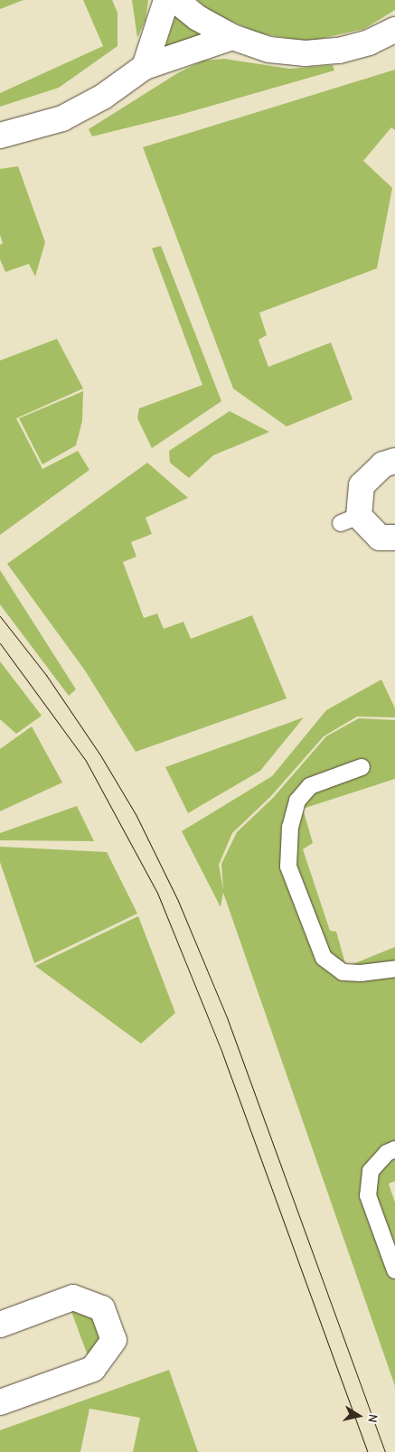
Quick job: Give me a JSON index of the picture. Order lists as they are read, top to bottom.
{
  "north": "right"
}
